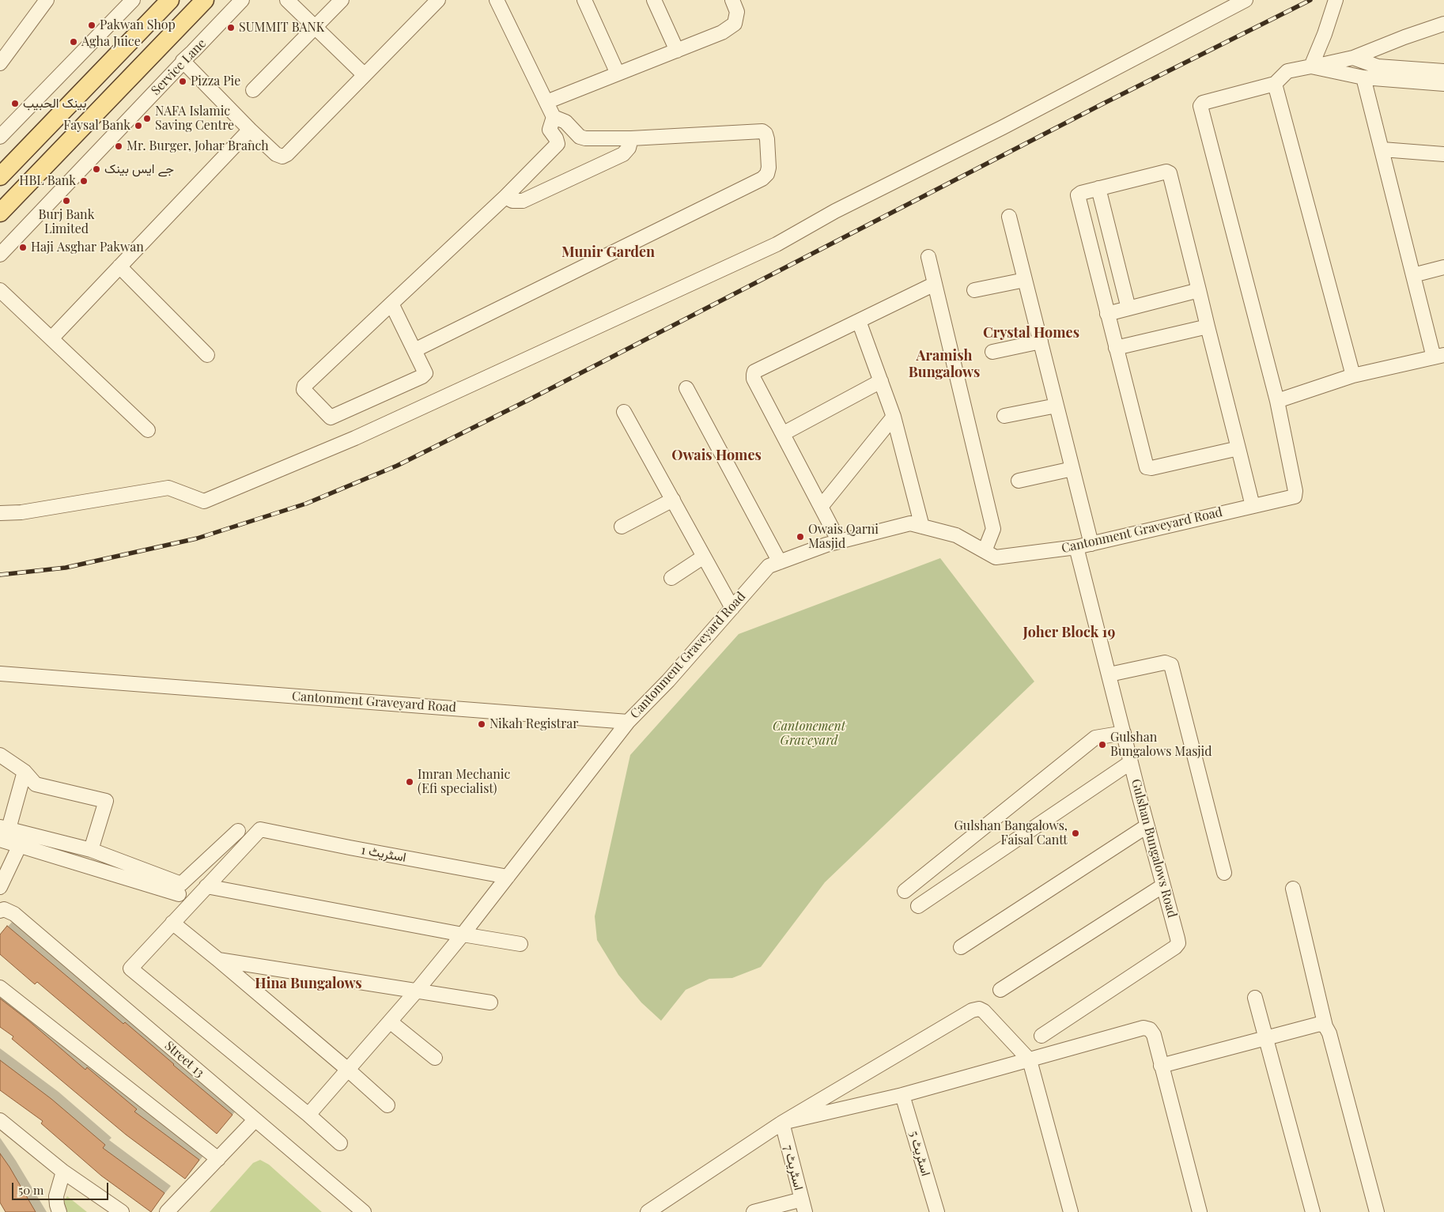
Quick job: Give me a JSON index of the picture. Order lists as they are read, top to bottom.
{
  "streets": {
    "street": [
      "Service Lane",
      "Cantonment Graveyard Road",
      "Gulshan Bungalows Road",
      "اسٹریٹ 1",
      "Street 13",
      "اسٹریٹ 5",
      "اسٹریٹ 7"
    ]
  },
  "crossings": [
    ["Cantonment Graveyard Road", "Gulshan Bungalows Road"]
  ],
  "districts": [
    "Munir Garden",
    "Crystal Homes",
    "Aramish Bungalows",
    "Owais Homes",
    "Joher Block 19",
    "Hina Bungalows"
  ],
  "parks": ["Cantonement Graveyard"],
  "places": [
    "Pakwan Shop",
    "SUMMIT BANK",
    "Agha Juice",
    "Pizza Pie",
    "بينک الحبيب",
    "NAFA Islamic Saving Centre",
    "Faysal Bank",
    "Mr. Burger, Johar Branch",
    "جے ایس بینک",
    "HBL Bank",
    "Burj Bank Limited",
    "Haji Asghar Pakwan",
    "Owais Qarni Masjid",
    "Nikah Registrar",
    "Gulshan Bungalows Masjid",
    "Imran Mechanic (Efi specialist)",
    "Gulshan Bangalows, Faisal Cantt"
  ],
  "scale_bar": "50 m"
}
